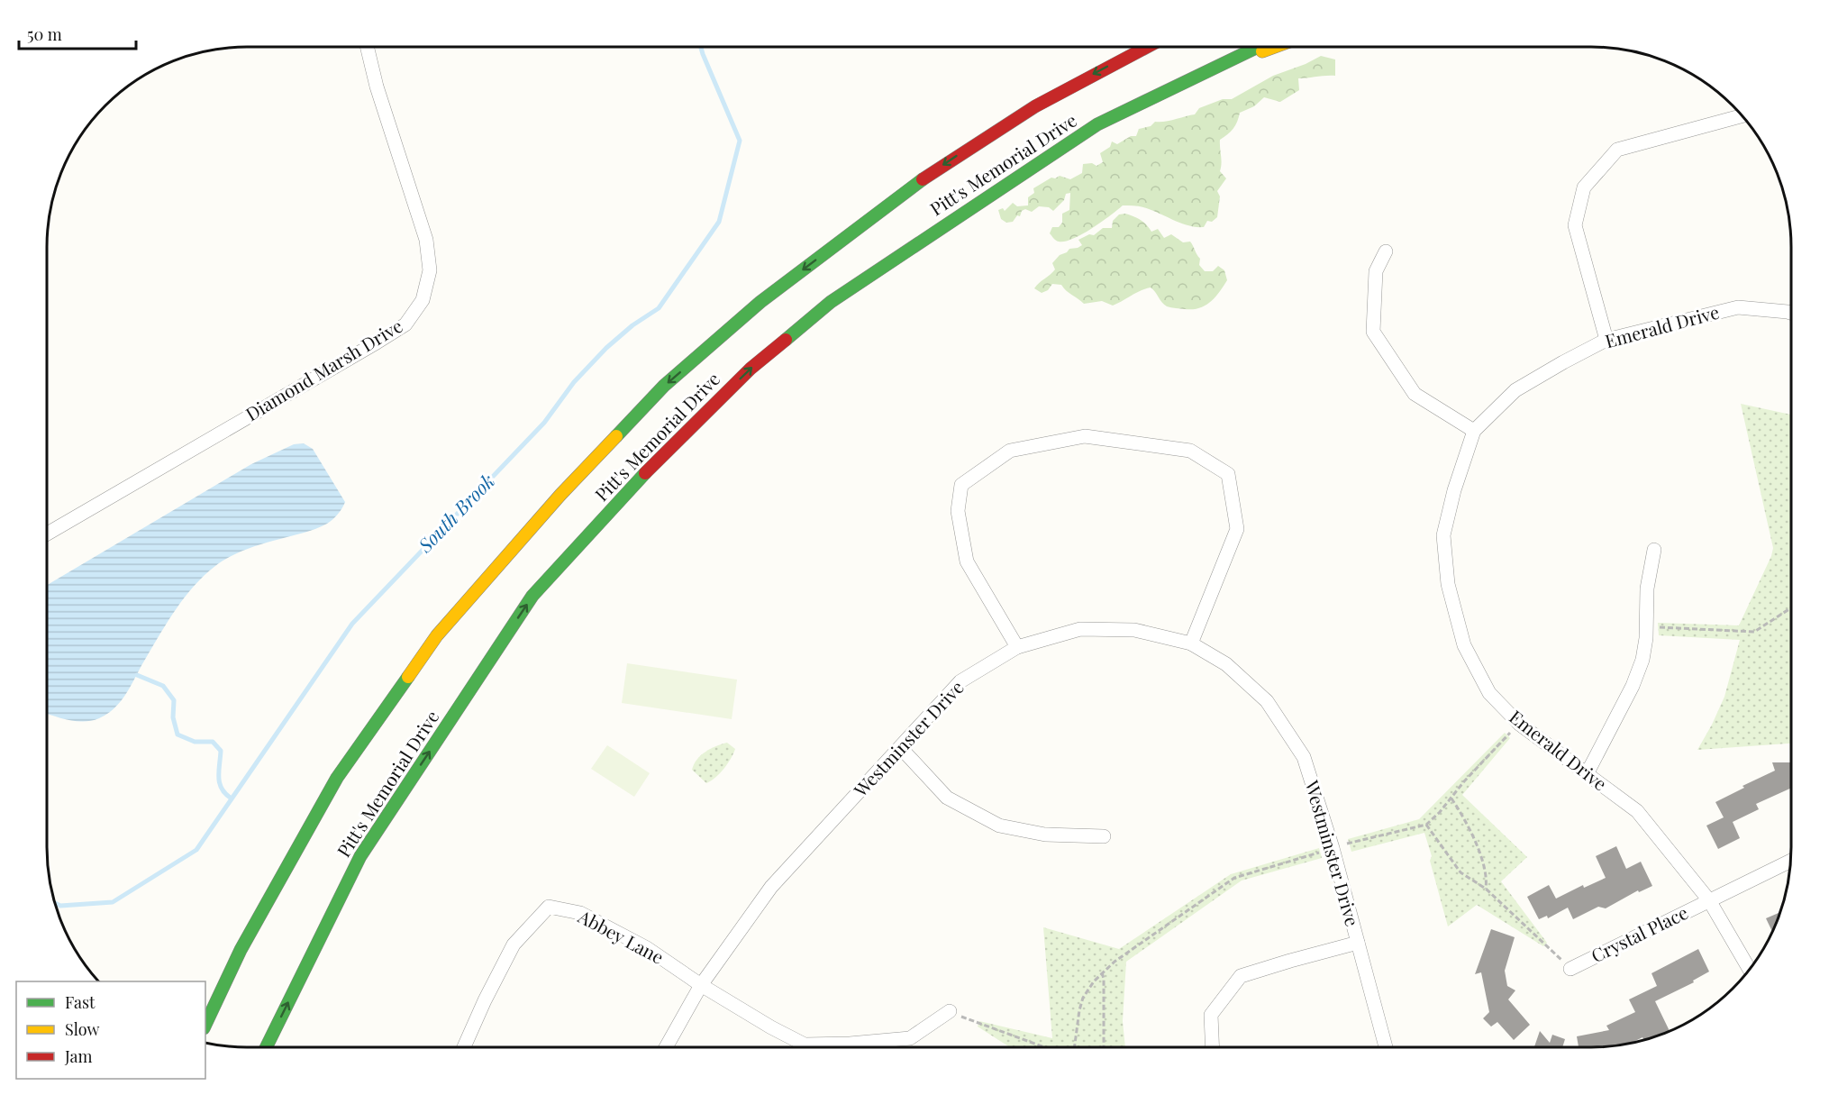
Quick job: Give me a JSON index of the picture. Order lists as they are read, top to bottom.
{
  "streets": {
    "highway": ["Pitt's Memorial Drive"],
    "street": [
      "Emerald Drive",
      "Diamond Marsh Drive",
      "Westminster Drive",
      "Crystal Place",
      "Abbey Lane"
    ]
  },
  "crossings": [
    ["Emerald Drive", "Crystal Place"],
    ["Westminster Drive", "Abbey Lane"]
  ],
  "water": ["South Brook"],
  "legend": ["Fast", "Slow", "Jam"],
  "scale_bar": "50 m"
}
